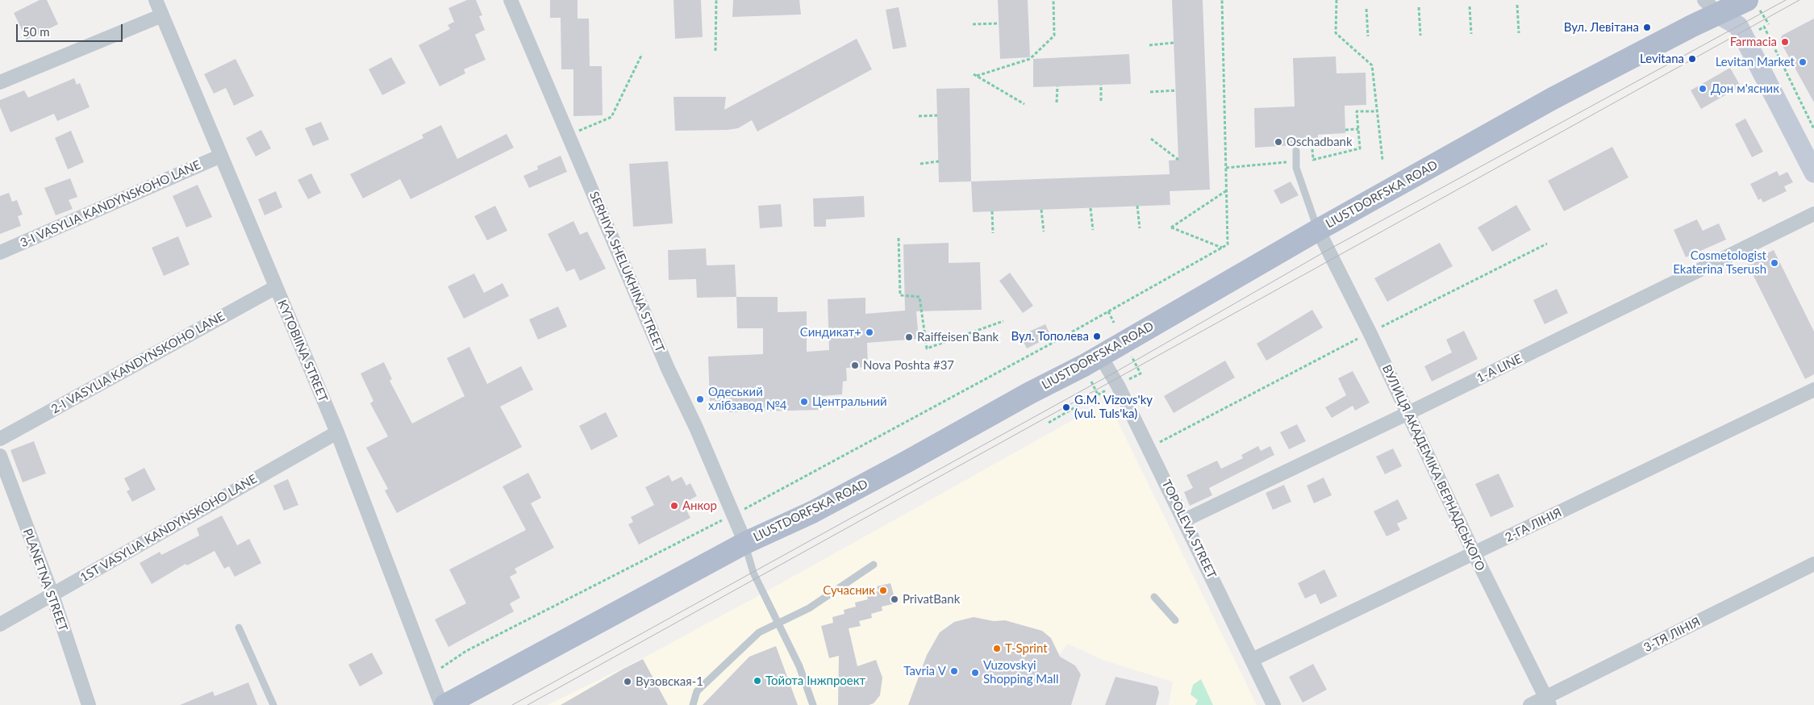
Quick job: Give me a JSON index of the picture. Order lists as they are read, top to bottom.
{
  "streets": {
    "main road": ["LIUSTDORFSKA ROAD"],
    "street": [
      "3-I VASYLIA KANDYNSKOHO LANE",
      "SERHIYA SHELUKHINA STREET",
      "KYTOBIINA STREET",
      "2-I VASYLIA KANDYNSKOHO LANE",
      "1-A LINE",
      "ВУЛИЦЯ АКАДЕМІКА ВЕРНАДСЬКОГО",
      "2-ГА ЛІНІЯ",
      "1ST VASYLIA KANDYNSKOHO LANE",
      "TOPOLEVA STREET",
      "PLANETNA STREET",
      "3-ТЯ ЛІНІЯ"
    ]
  },
  "crossings": [
    ["LIUSTDORFSKA ROAD", "SERHIYA SHELUKHINA STREET"],
    ["LIUSTDORFSKA ROAD", "ВУЛИЦЯ АКАДЕМІКА ВЕРНАДСЬКОГО"],
    ["LIUSTDORFSKA ROAD", "TOPOLEVA STREET"],
    ["3-I VASYLIA KANDYNSKOHO LANE", "KYTOBIINA STREET"],
    ["KYTOBIINA STREET", "2-I VASYLIA KANDYNSKOHO LANE"],
    ["KYTOBIINA STREET", "1ST VASYLIA KANDYNSKOHO LANE"],
    ["1-A LINE", "ВУЛИЦЯ АКАДЕМІКА ВЕРНАДСЬКОГО"],
    ["1-A LINE", "TOPOLEVA STREET"],
    ["ВУЛИЦЯ АКАДЕМІКА ВЕРНАДСЬКОГО", "2-ГА ЛІНІЯ"],
    ["ВУЛИЦЯ АКАДЕМІКА ВЕРНАДСЬКОГО", "3-ТЯ ЛІНІЯ"],
    ["2-ГА ЛІНІЯ", "TOPOLEVA STREET"],
    ["1ST VASYLIA KANDYNSKOHO LANE", "PLANETNA STREET"]
  ],
  "places": [
    "Вул. Левітана",
    "Farmacia",
    "Levitana",
    "Levitan Market",
    "Дон м'ясник",
    "Oschadbank",
    "Cosmetologist Ekaterina Tserush",
    "Синдикат+",
    "Вул. Тополева",
    "Raiffeisen Bank",
    "Nova Poshta #37",
    "Одеський хлібзавод №4",
    "Центральний",
    "G.M. Vizovs'ky (vul. Tuls'ka)",
    "Анкор",
    "Сучасник",
    "PrivatBank",
    "T-Sprint",
    "Tavria V",
    "Vuzovskyi Shopping Mall",
    "Тойота Інжпроект",
    "Вузовская-1"
  ],
  "scale_bar": "50 m"
}
